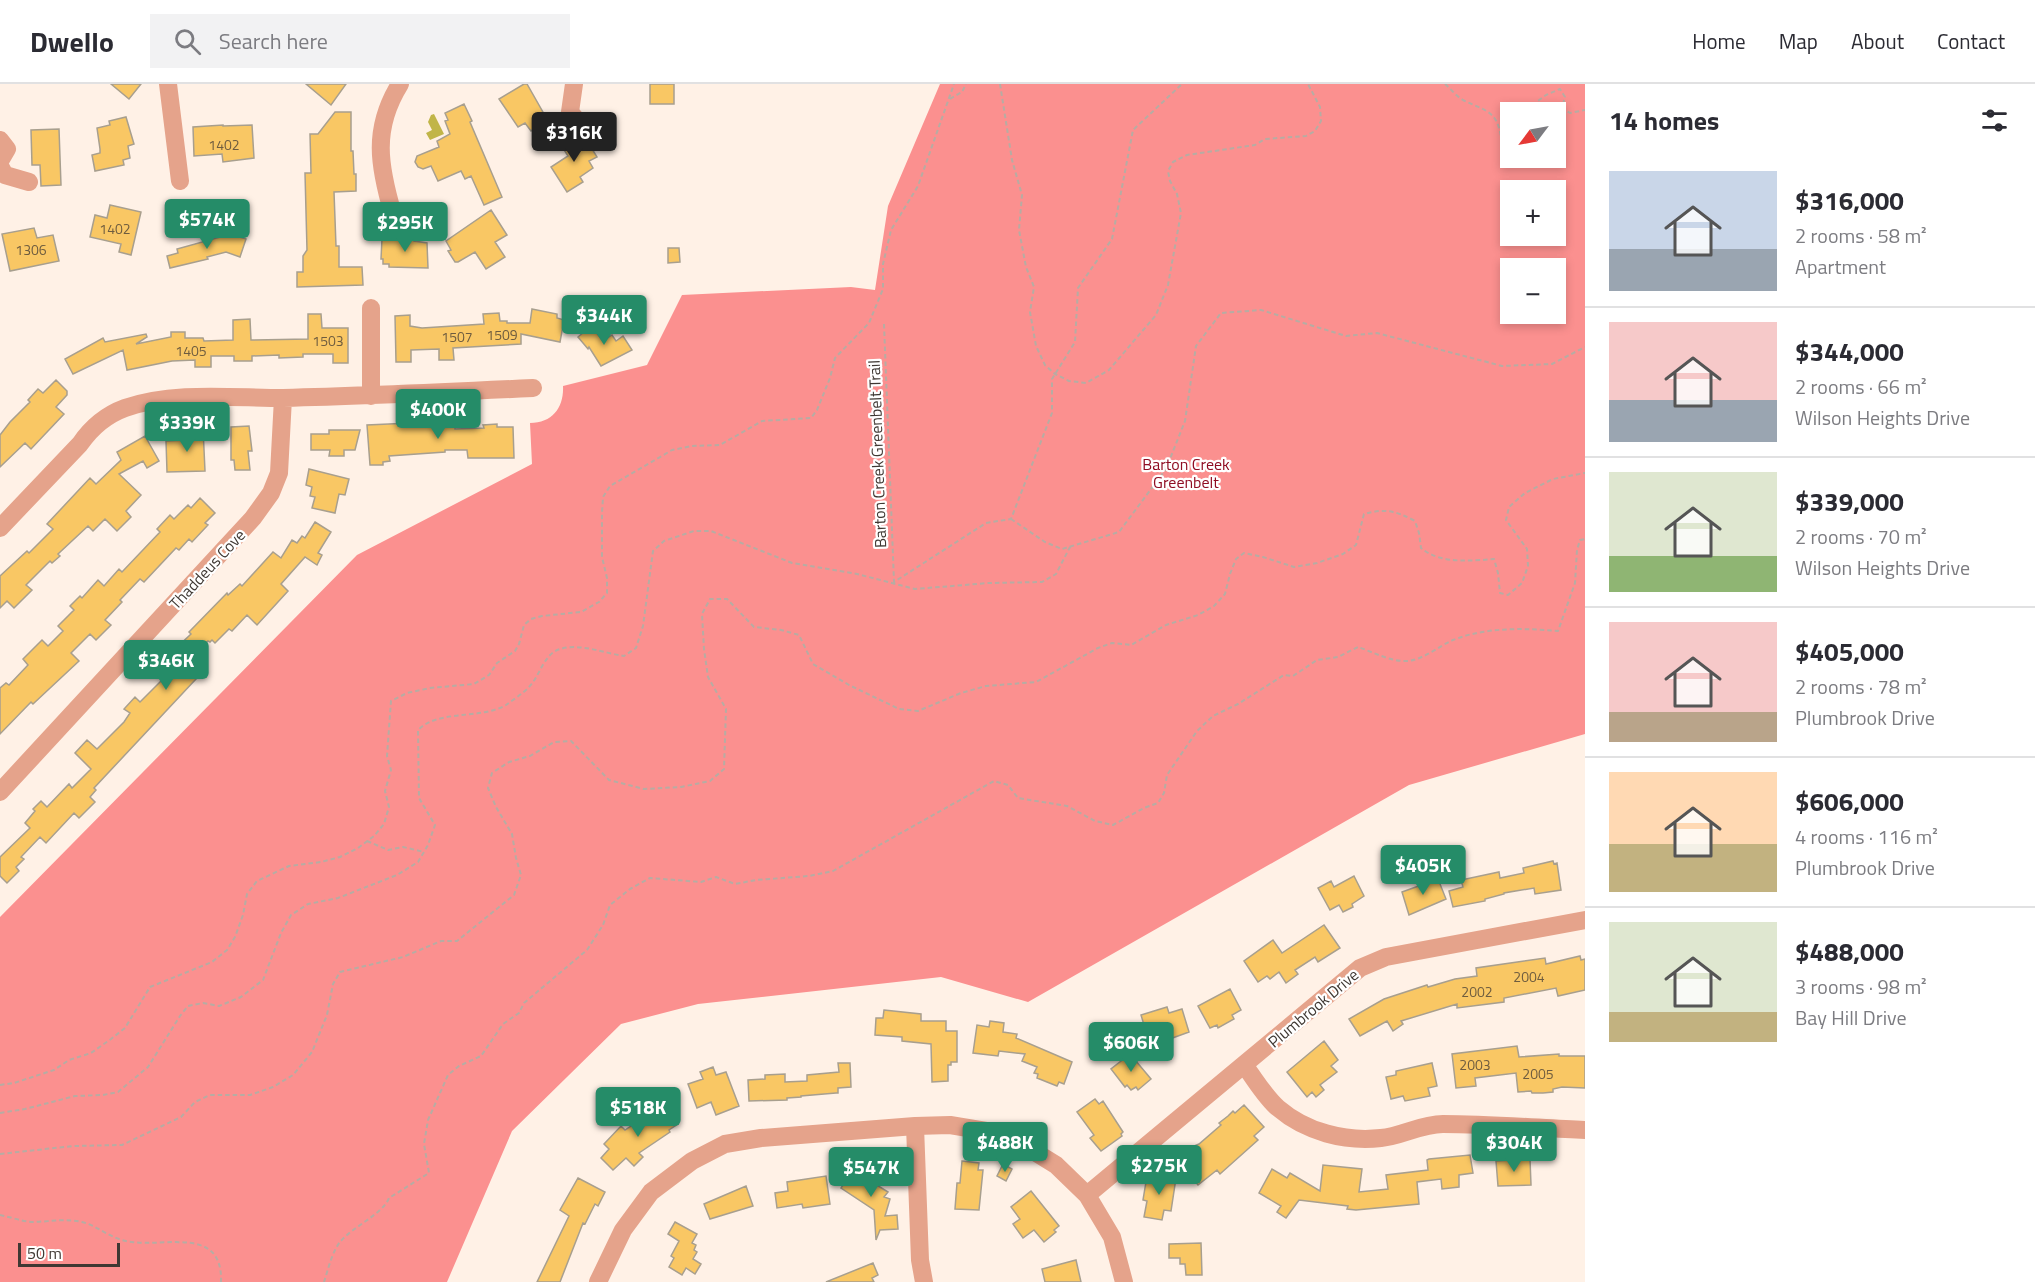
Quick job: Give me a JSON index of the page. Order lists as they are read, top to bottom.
{
  "streets": {
    "street": ["Thaddeus Cove", "Plumbrook Drive"],
    "path": ["Barton Creek Greenbelt Trail"]
  },
  "parks": ["Barton Creek Greenbelt"],
  "house_numbers": [
    "1402",
    "1402",
    "1306",
    "1509",
    "1507",
    "1503",
    "1405",
    "2004",
    "2002",
    "2003",
    "2005"
  ],
  "scale_bar": "50 m",
  "north": "bottom left",
  "page": {
    "header": "Dwello",
    "search": "Search here",
    "nav": [
      "Home",
      "Map",
      "About",
      "Contact"
    ],
    "heading": "14 homes",
    "map_buttons": ["+", "−"],
    "price": [
      "$316K",
      "$574K",
      "$295K",
      "$344K",
      "$400K",
      "$339K",
      "$346K",
      "$405K",
      "$606K",
      "$518K",
      "$488K",
      "$304K",
      "$275K",
      "$547K"
    ],
    "list": [
      {
        "name": "$316,000",
        "note": "2 rooms · 58 m² · Apartment"
      },
      {
        "name": "$344,000",
        "note": "2 rooms · 66 m² · Wilson Heights Drive"
      },
      {
        "name": "$339,000",
        "note": "2 rooms · 70 m² · Wilson Heights Drive"
      },
      {
        "name": "$405,000",
        "note": "2 rooms · 78 m² · Plumbrook Drive"
      },
      {
        "name": "$606,000",
        "note": "4 rooms · 116 m² · Plumbrook Drive"
      },
      {
        "name": "$488,000",
        "note": "3 rooms · 98 m² · Bay Hill Drive"
      }
    ],
    "scale": "50 m"
  }
}
